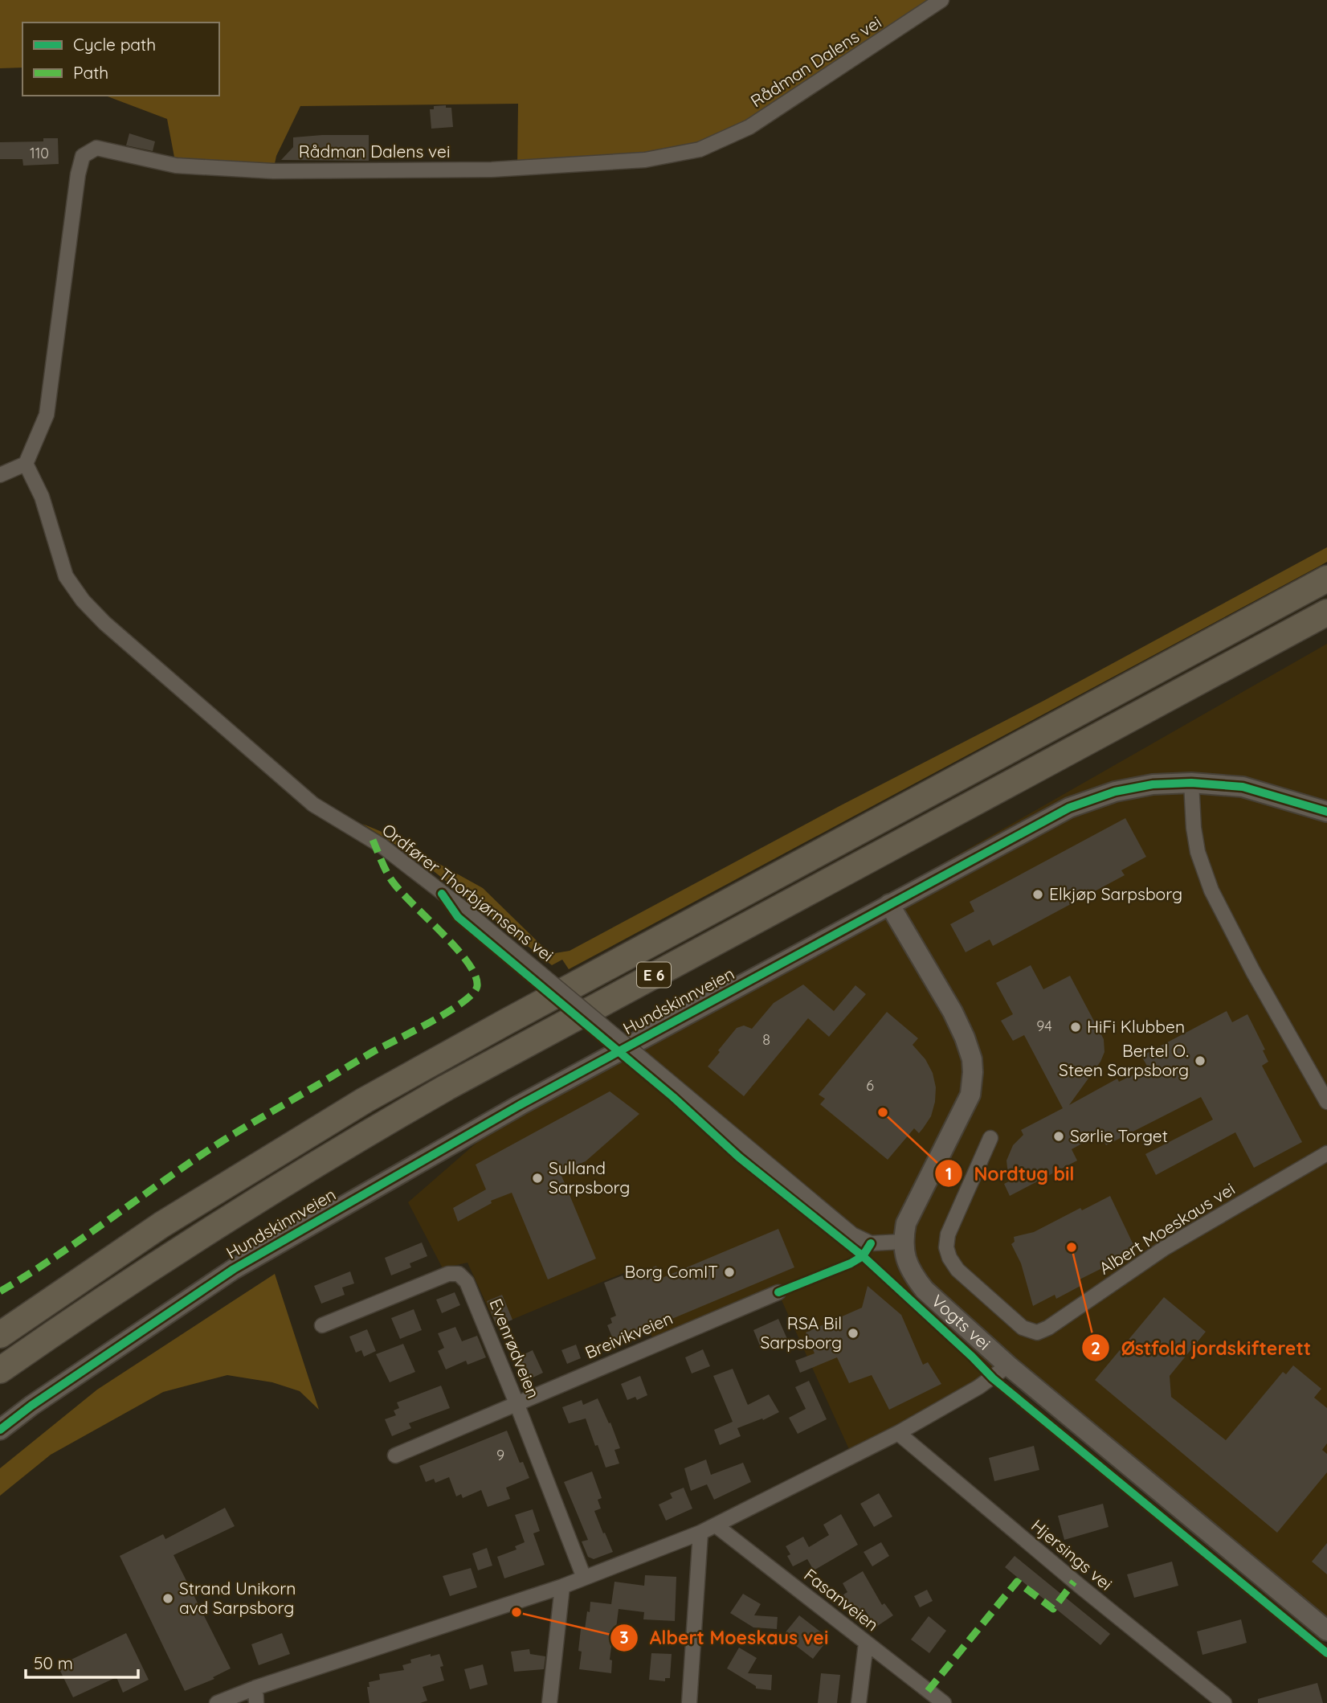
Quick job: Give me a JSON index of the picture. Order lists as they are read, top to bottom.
{
  "streets": {
    "highway": ["E 6"],
    "street": [
      "Rådman Dalens vei",
      "Ordfører Thorbjørnsens vei",
      "Hundskinnveien",
      "Albert Moeskaus vei",
      "Vogts vei",
      "Breivikveien",
      "Evenrødveien",
      "Hjersings vei",
      "Fasanveien"
    ]
  },
  "crossings": [
    ["Rådman Dalens vei", "Ordfører Thorbjørnsens vei"],
    ["Ordfører Thorbjørnsens vei", "Vogts vei"],
    ["Breivikveien", "Evenrødveien"]
  ],
  "places": [
    "Elkjøp Sarpsborg",
    "HiFi Klubben",
    "Bertel O. Steen Sarpsborg",
    "Nordtug bil",
    "Sørlie Torget",
    "Sulland Sarpsborg",
    "Østfold jordskifterett",
    "Borg ComIT",
    "RSA Bil Sarpsborg",
    "Strand Unikorn avd Sarpsborg",
    "Albert Moeskaus vei"
  ],
  "house_numbers": [
    "110",
    "94",
    "8",
    "6",
    "9"
  ],
  "legend": ["Cycle path", "Path"],
  "scale_bar": "50 m"
}
